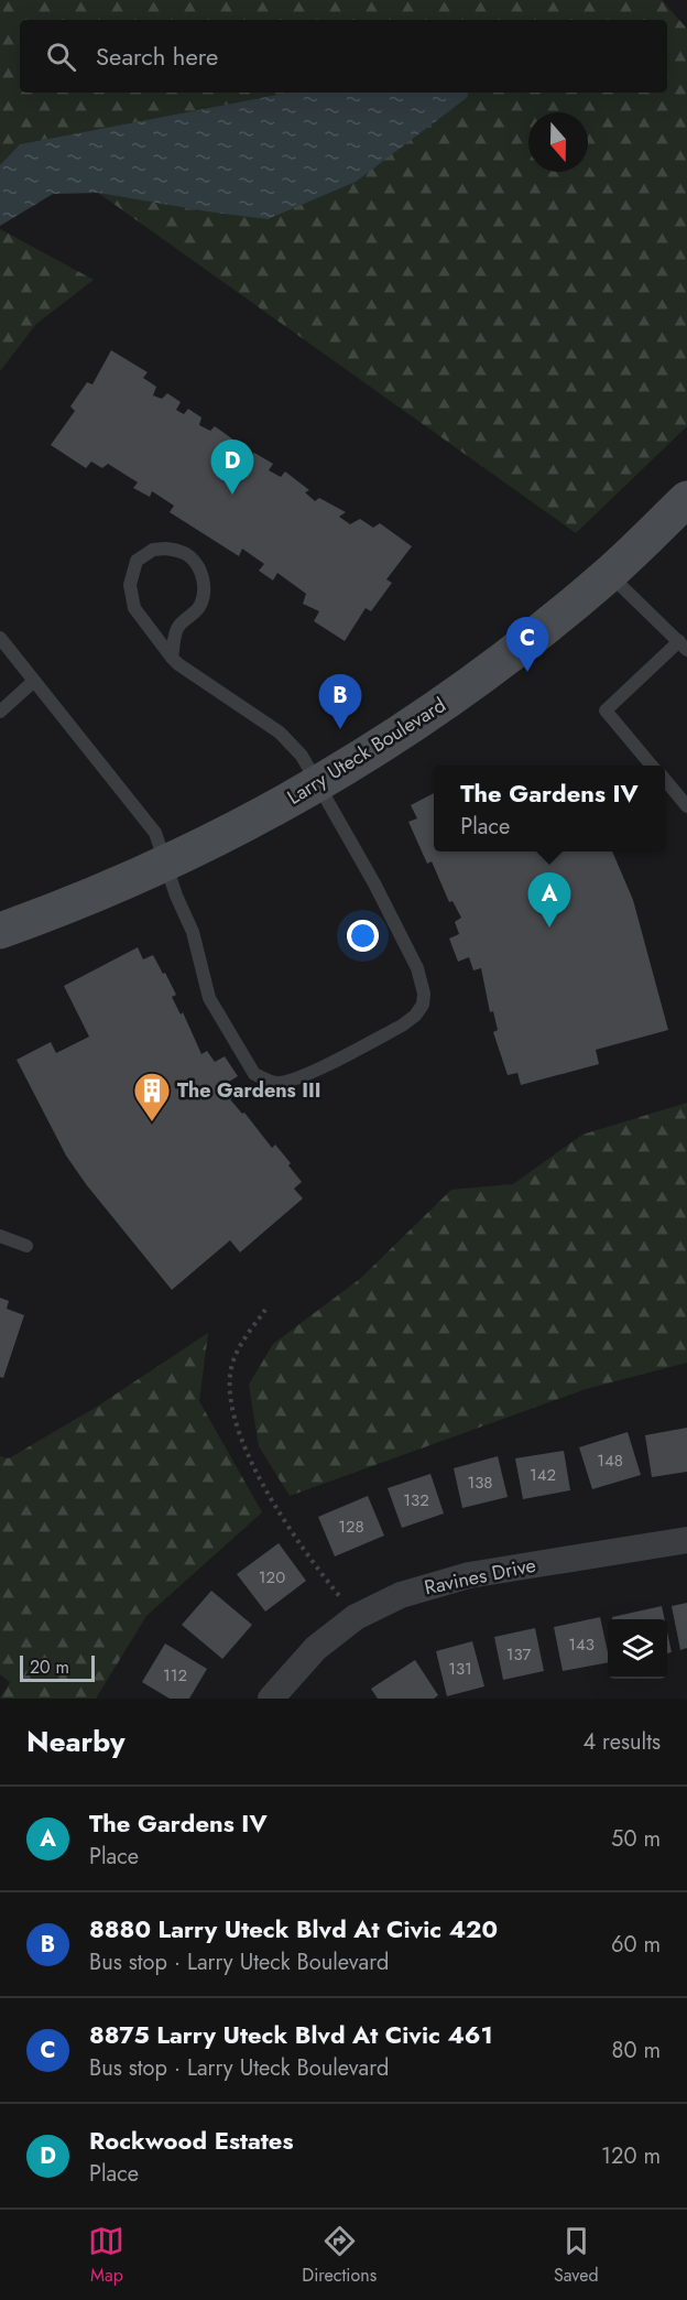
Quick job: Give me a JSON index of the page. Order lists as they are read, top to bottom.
{
  "streets": {
    "main road": ["Larry Uteck Boulevard"],
    "street": ["Ravines Drive"]
  },
  "places": {
    "building": ["The Gardens III"]
  },
  "house_numbers": [
    "148",
    "142",
    "138",
    "132",
    "128",
    "120",
    "143",
    "137",
    "131",
    "112"
  ],
  "scale_bar": "20 m",
  "north": "bottom",
  "page": {
    "search": "Search here",
    "pins": [
      "D",
      "C",
      "B",
      "A"
    ],
    "popup": ["The Gardens IV", "Place"],
    "scale": "20 m",
    "heading": ["Nearby", "4 results"],
    "list": [
      {
        "mark": "A",
        "name": "The Gardens IV",
        "note": "Place",
        "value": "50 m"
      },
      {
        "mark": "B",
        "name": "8880 Larry Uteck Blvd At Civic 420",
        "note": "Bus stop · Larry Uteck Boulevard",
        "value": "60 m"
      },
      {
        "mark": "C",
        "name": "8875 Larry Uteck Blvd At Civic 461",
        "note": "Bus stop · Larry Uteck Boulevard",
        "value": "80 m"
      },
      {
        "mark": "D",
        "name": "Rockwood Estates",
        "note": "Place",
        "value": "120 m"
      }
    ],
    "nav": ["Map", "Directions", "Saved"]
  }
}
